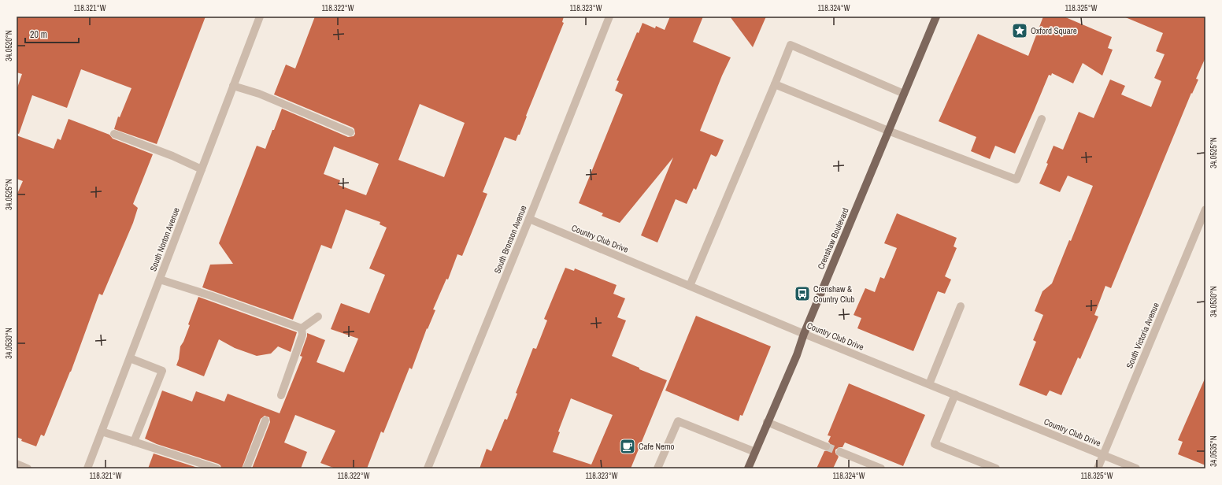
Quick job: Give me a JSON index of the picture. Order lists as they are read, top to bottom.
{
  "streets": {
    "main road": ["Crenshaw Boulevard"],
    "street": [
      "Country Club Drive",
      "South Norton Avenue",
      "South Bronson Avenue",
      "South Victoria Avenue"
    ]
  },
  "crossings": [
    ["Country Club Drive", "Crenshaw Boulevard"],
    ["Country Club Drive", "South Bronson Avenue"],
    ["Country Club Drive", "South Victoria Avenue"]
  ],
  "places": {
    "place": ["Oxford Square"],
    "bus stop": ["Crenshaw & Country Club"],
    "cafe": ["Cafe Nemo"]
  },
  "scale_bar": "20 m",
  "coordinates": [
    "118.321°W",
    "118.322°W",
    "118.323°W",
    "118.324°W",
    "118.325°W",
    "34.0520°N",
    "34.0525°N",
    "34.0530°N",
    "34.0535°N"
  ]
}
